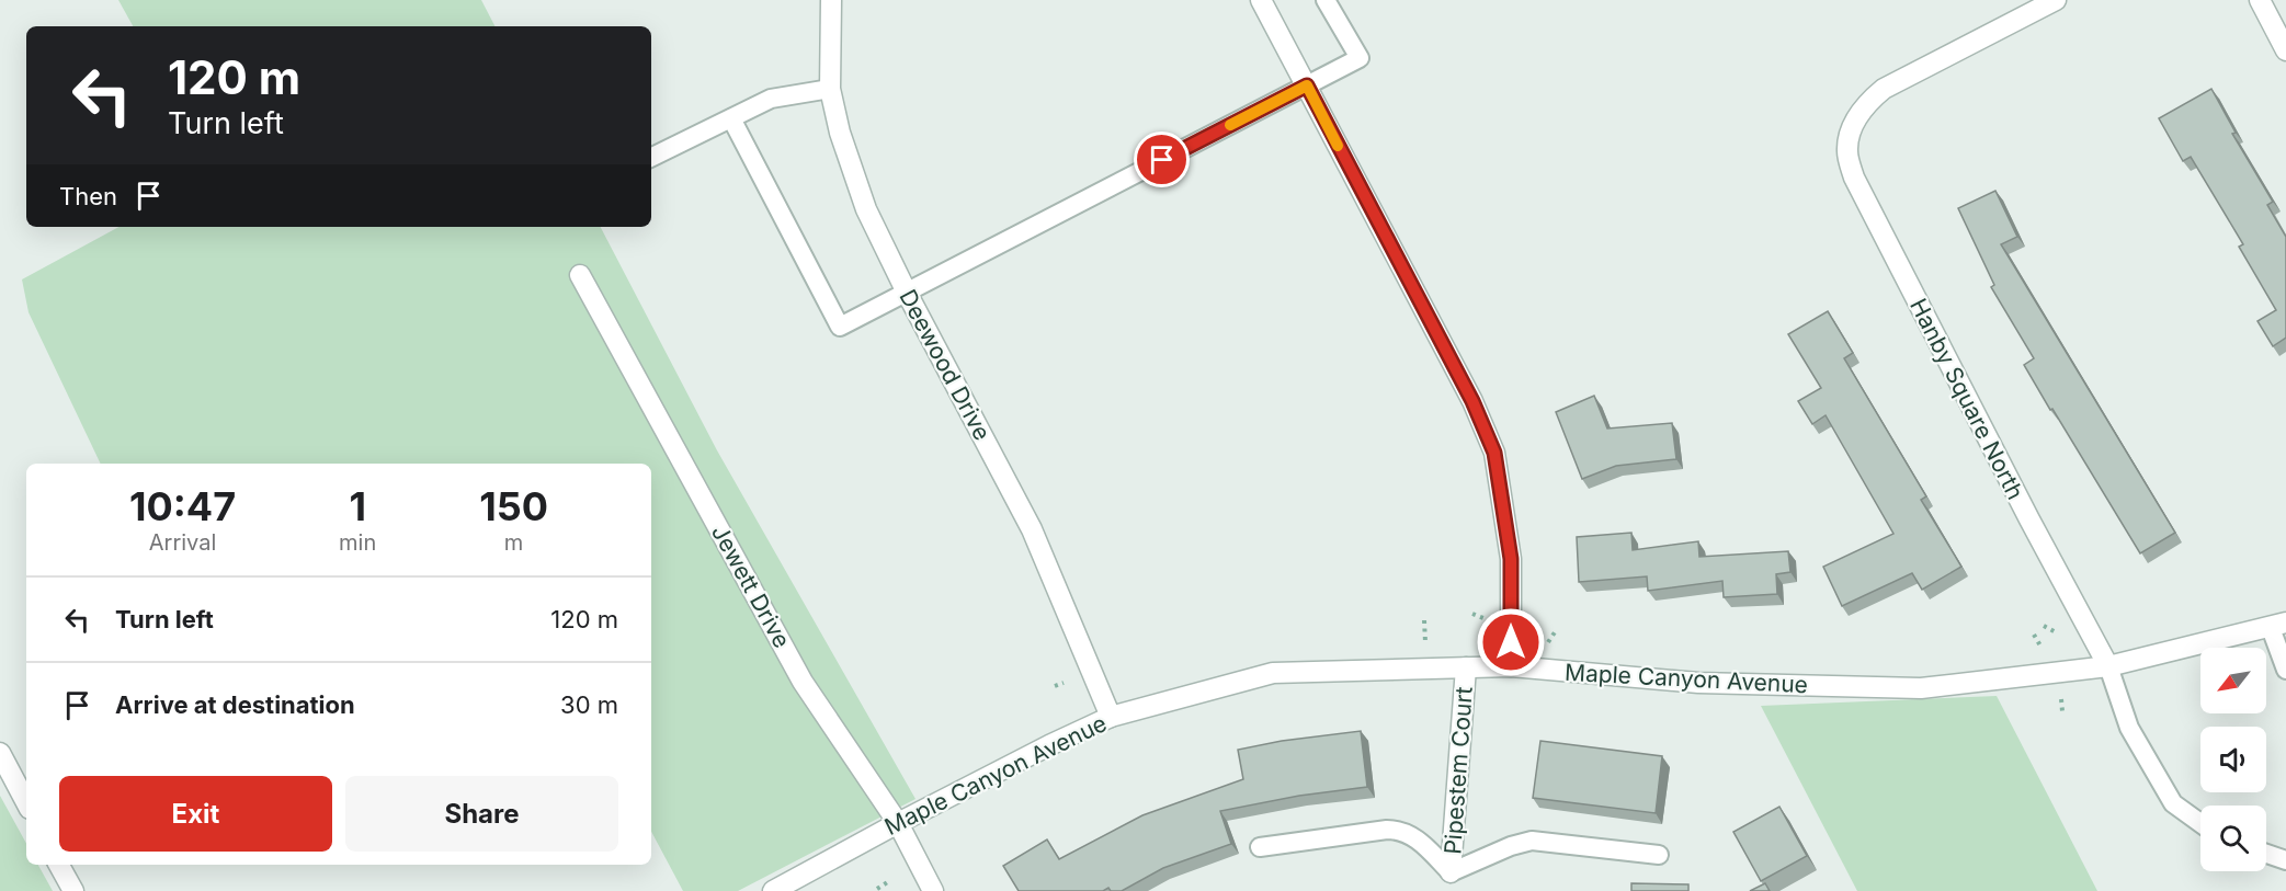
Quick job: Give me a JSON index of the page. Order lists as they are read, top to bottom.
{
  "streets": {
    "street": [
      "Deewood Drive",
      "Hanby Square North",
      "Jewett Drive",
      "Maple Canyon Avenue",
      "Pipestem Court"
    ]
  },
  "crossings": [
    ["Deewood Drive", "Maple Canyon Avenue"],
    ["Hanby Square North", "Maple Canyon Avenue"],
    ["Jewett Drive", "Maple Canyon Avenue"],
    ["Maple Canyon Avenue", "Pipestem Court"]
  ],
  "north": "bottom left",
  "page": {
    "turn": ["120 m", "Turn left"],
    "then": "Then",
    "eta": [
      "10:47",
      "Arrival",
      "1",
      "min",
      "150",
      "m"
    ],
    "list": [
      {
        "name": "Turn left",
        "value": "120 m"
      },
      {
        "name": "Arrive at destination",
        "value": "30 m"
      }
    ],
    "buttons": ["Exit", "Share"]
  }
}
